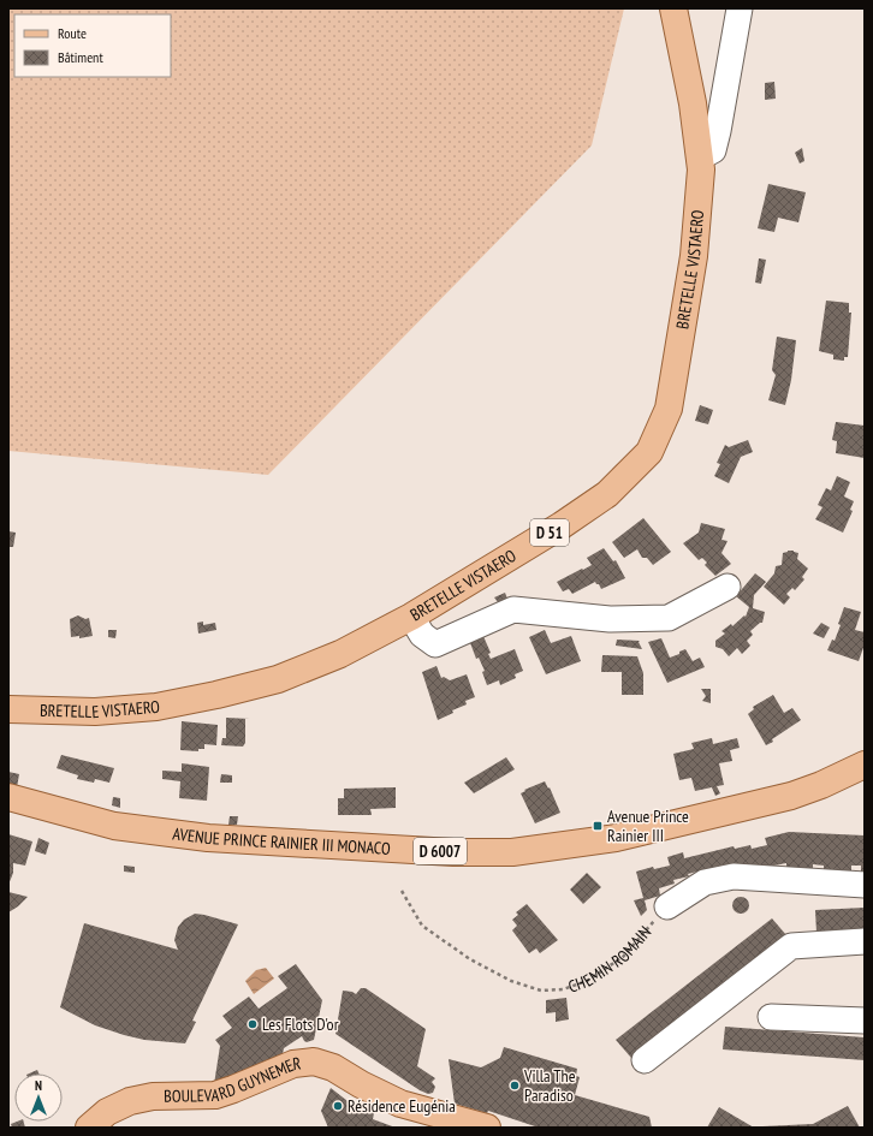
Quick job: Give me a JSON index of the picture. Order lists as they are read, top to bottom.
{
  "streets": {
    "main road": [
      "BRETELLE VISTAERO",
      "D 51",
      "AVENUE PRINCE RAINIER III MONACO",
      "D 6007",
      "BOULEVARD GUYNEMER"
    ],
    "path": ["CHEMIN ROMAIN"]
  },
  "places": {
    "transit": ["Avenue Prince Rainier III"],
    "other": ["Les Flots D'or", "Villa The Paradiso", "Résidence Eugénia"]
  },
  "legend": ["Route", "Bâtiment"],
  "north": "top"
}
